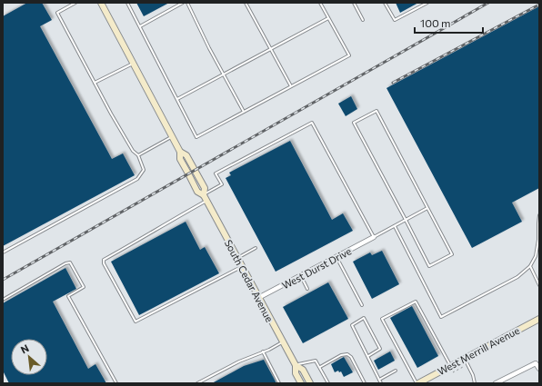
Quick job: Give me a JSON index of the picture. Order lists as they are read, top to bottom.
{
  "streets": {
    "main road": ["South Cedar Avenue", "West Merrill Avenue"],
    "street": ["West Durst Drive"]
  },
  "crossings": [
    ["West Durst Drive", "South Cedar Avenue"]
  ],
  "scale_bar": "100 m",
  "north": "top left"
}
